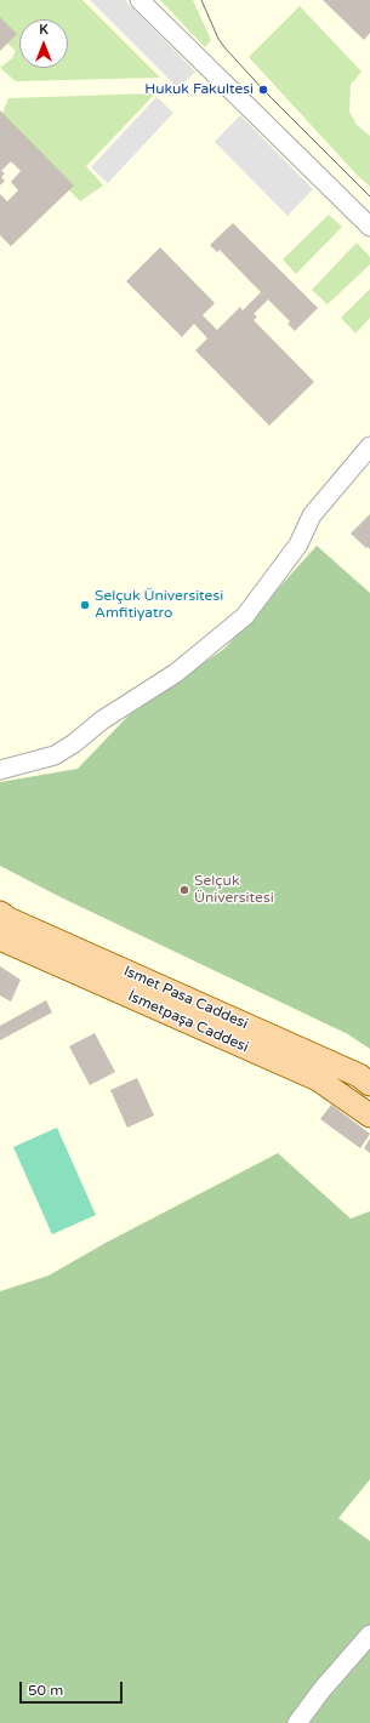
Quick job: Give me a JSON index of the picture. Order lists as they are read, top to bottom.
{
  "streets": {
    "main road": ["Ismet Pasa Caddesi", "İsmetpaşa Caddesi"]
  },
  "places": ["Hukuk Fakultesi", "Selçuk Üniversitesi Amfitiyatro", "Selçuk Üniversitesi"],
  "scale_bar": "50 m",
  "north": "top"
}
